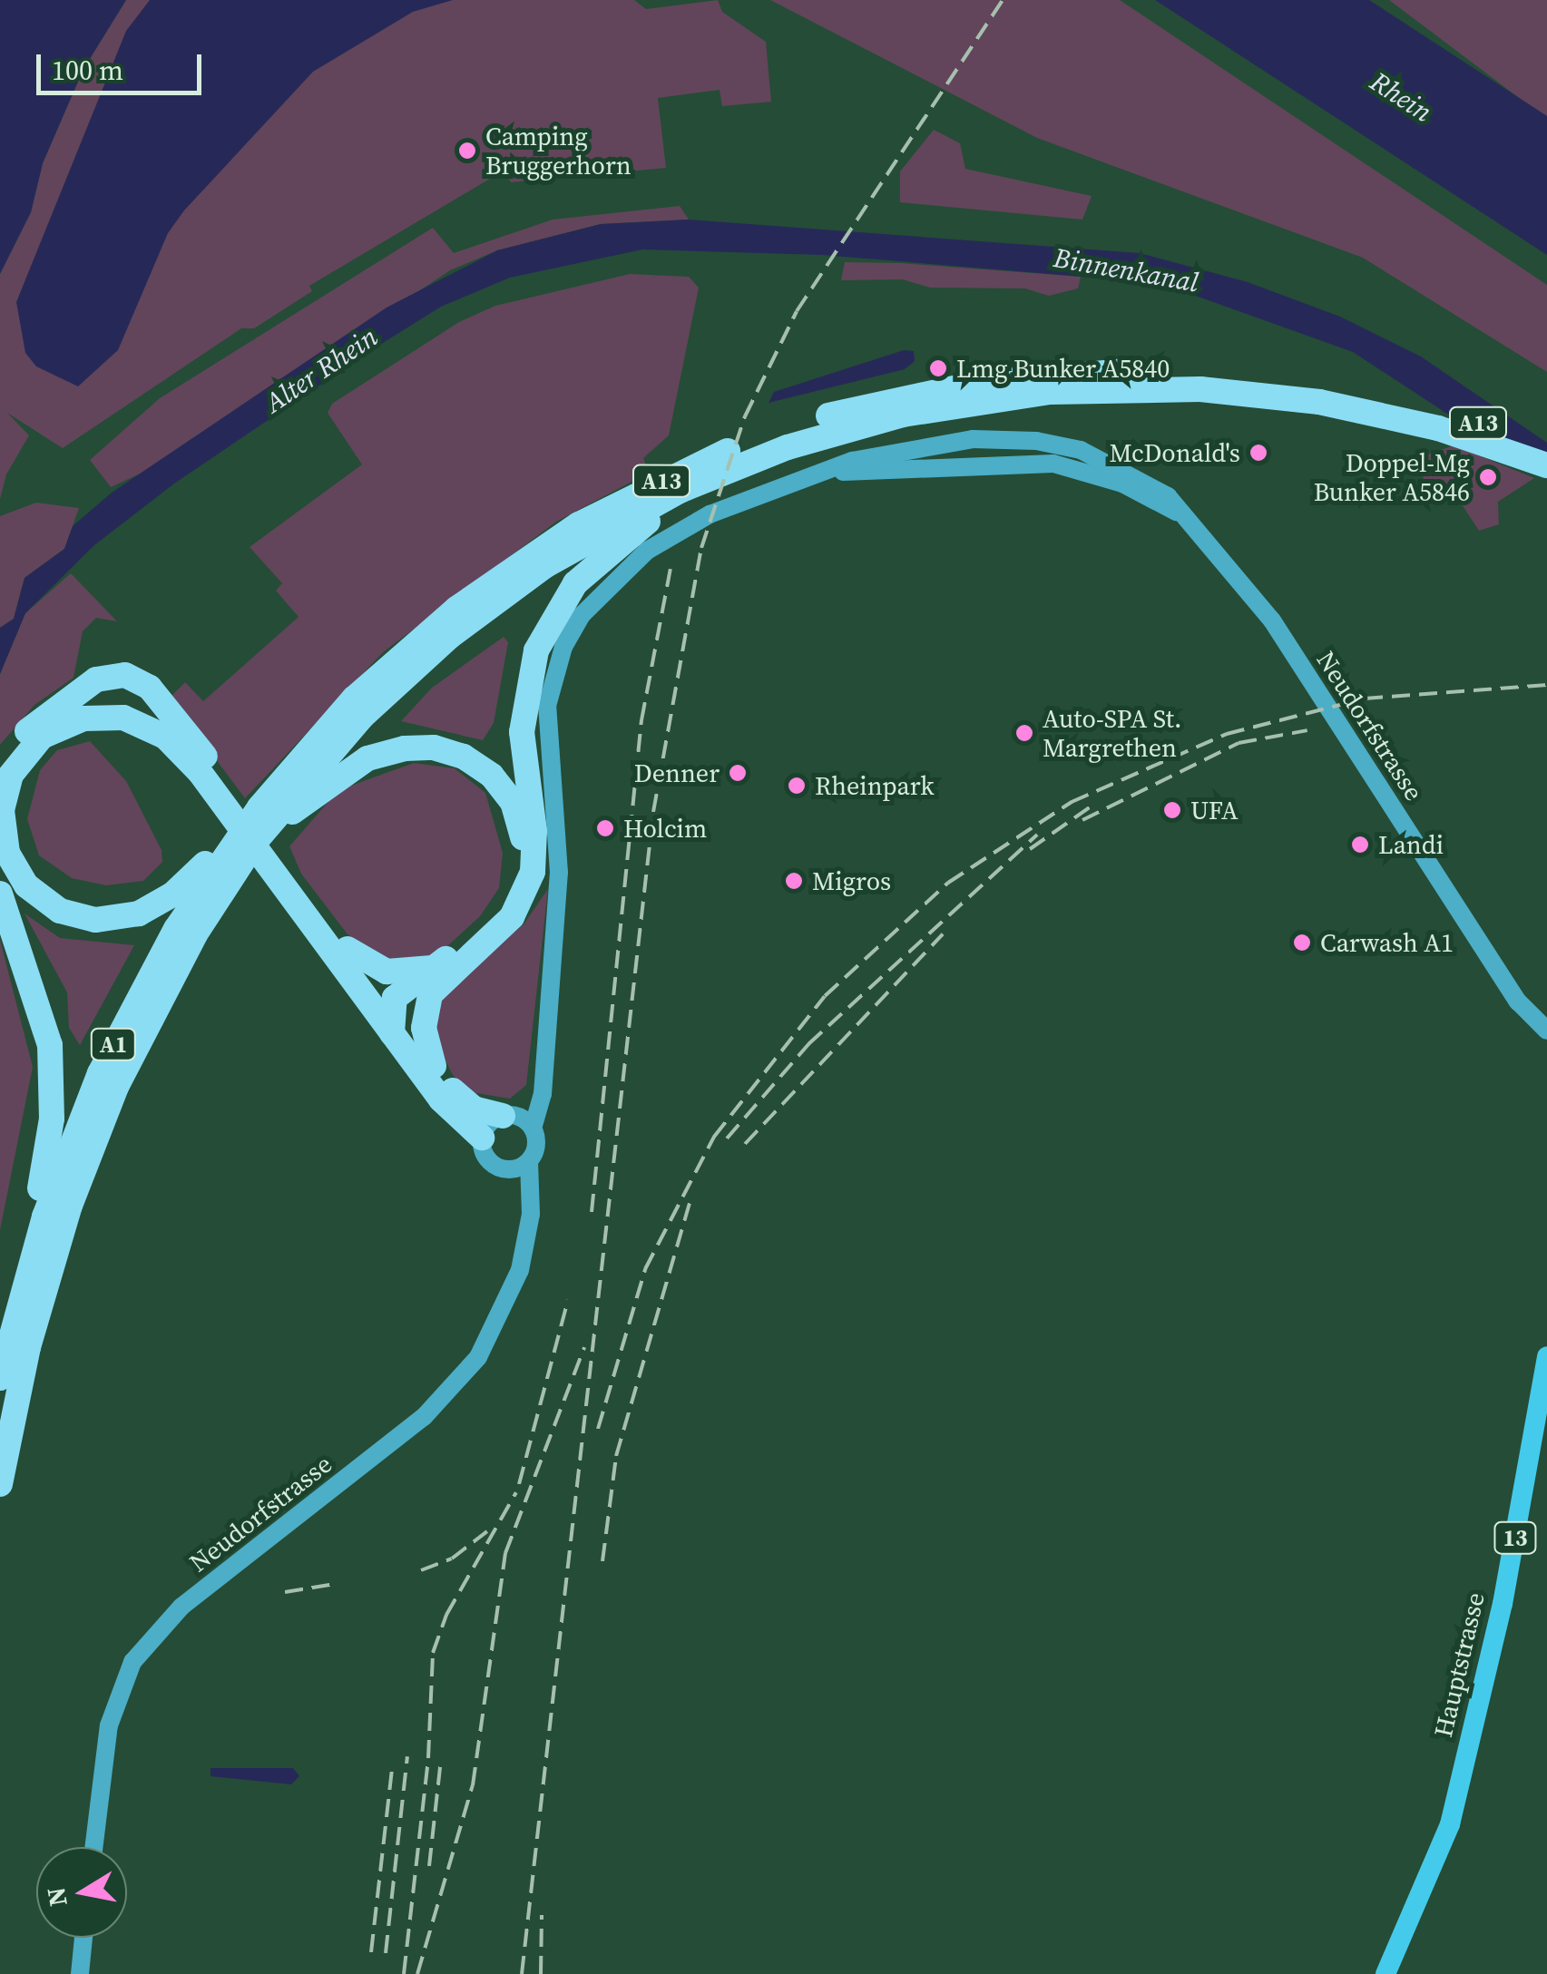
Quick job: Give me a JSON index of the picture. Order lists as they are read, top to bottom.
{
  "streets": {
    "highway": ["A13", "A1"],
    "main road": ["Neudorfstrasse", "13", "Hauptstrasse"]
  },
  "crossings": [
    ["A13", "A1"]
  ],
  "water": ["Rhein", "Binnenkanal", "Alter Rhein"],
  "places": [
    "Camping Bruggerhorn",
    "Lmg Bunker A5840",
    "McDonald's",
    "Doppel-Mg Bunker A5846",
    "Auto-SPA St. Margrethen",
    "Denner",
    "Rheinpark",
    "UFA",
    "Holcim",
    "Landi",
    "Migros",
    "Carwash A1"
  ],
  "scale_bar": "100 m",
  "north": "left"
}
